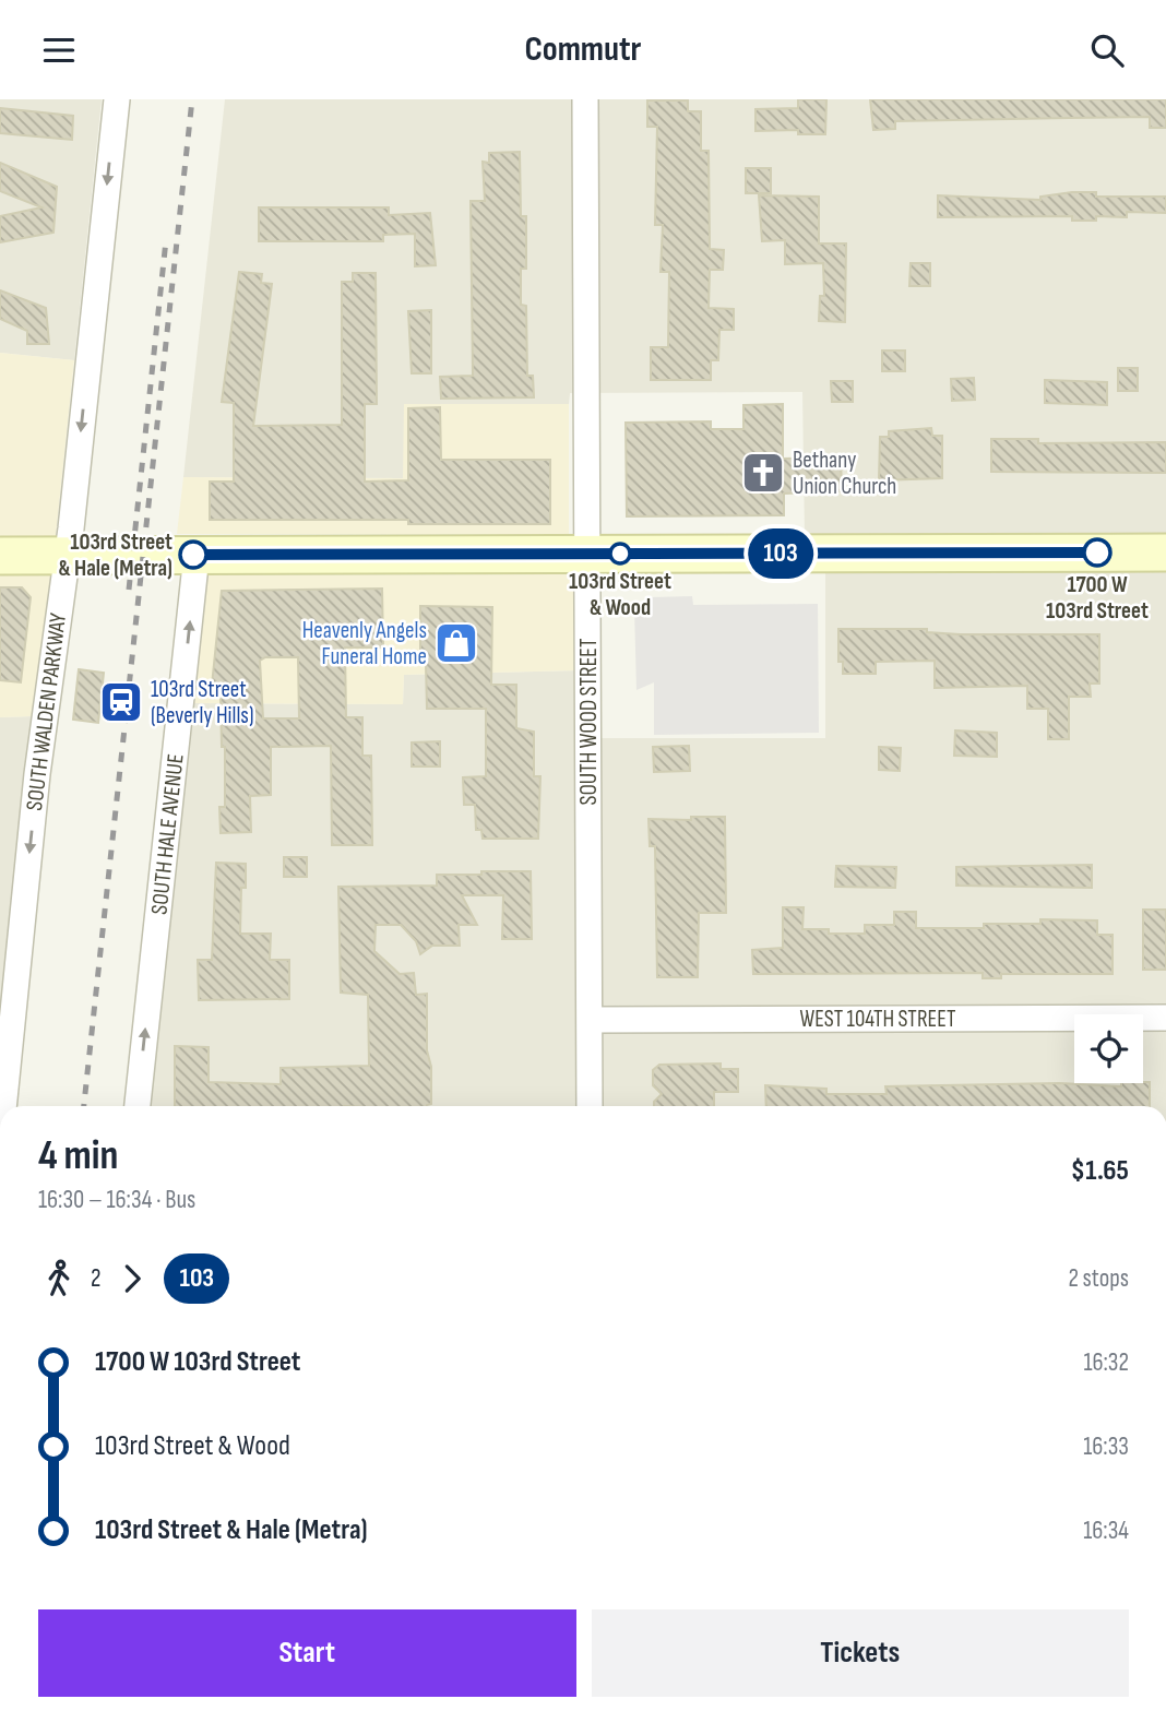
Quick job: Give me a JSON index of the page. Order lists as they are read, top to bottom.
{
  "streets": {
    "street": [
      "SOUTH WALDEN PARKWAY",
      "SOUTH WOOD STREET",
      "SOUTH HALE AVENUE",
      "WEST 104TH STREET"
    ]
  },
  "crossings": [
    ["SOUTH WOOD STREET", "WEST 104TH STREET"]
  ],
  "one_way": ["SOUTH WALDEN PARKWAY", "SOUTH HALE AVENUE"],
  "places": {
    "church": ["Bethany Union Church"],
    "other": ["1700 W 103rd Street", "103rd Street & Wood", "103rd Street & Hale (Metra)"],
    "shop": ["Heavenly Angels Funeral Home"],
    "station": ["103rd Street (Beverly Hills)"]
  },
  "lines": ["bus line 103"],
  "page": {
    "header": "Commutr",
    "on_map": "103",
    "heading": ["4 min", "16:30 – 16:34 · Bus", "$1.65"],
    "legs": ["2", "103", "2 stops"],
    "list": [
      {
        "name": "1700 W 103rd Street",
        "value": "16:32"
      },
      {
        "name": "103rd Street & Wood",
        "value": "16:33"
      },
      {
        "name": "103rd Street & Hale (Metra)",
        "value": "16:34"
      }
    ],
    "buttons": ["Start", "Tickets"]
  }
}
